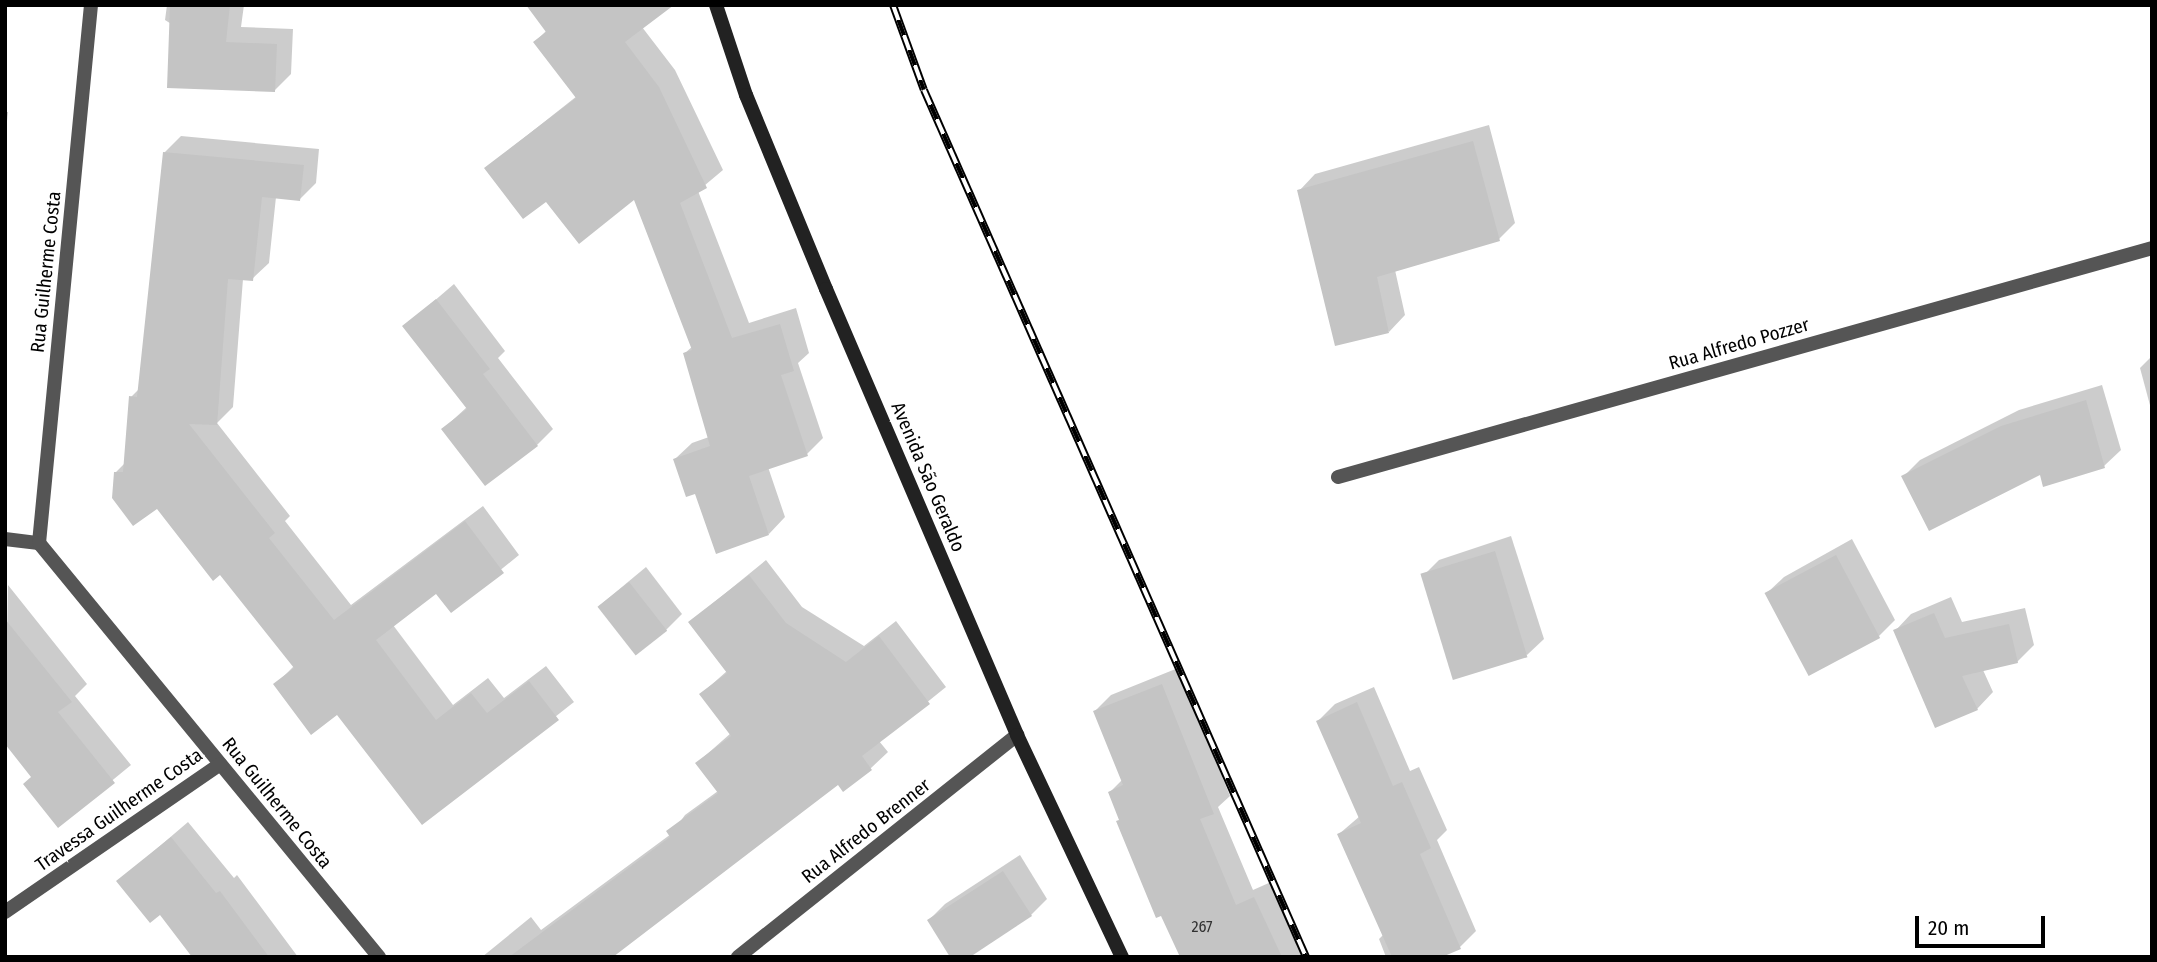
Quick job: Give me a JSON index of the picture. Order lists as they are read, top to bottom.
{
  "streets": {
    "street": [
      "Rua Guilherme Costa",
      "Rua Alfredo Pozzer",
      "Avenida São Geraldo",
      "Travessa Guilherme Costa",
      "Rua Alfredo Brenner"
    ]
  },
  "crossings": [
    ["Rua Guilherme Costa", "Travessa Guilherme Costa"],
    ["Avenida São Geraldo", "Rua Alfredo Brenner"]
  ],
  "house_numbers": ["267"],
  "scale_bar": "20 m"
}
